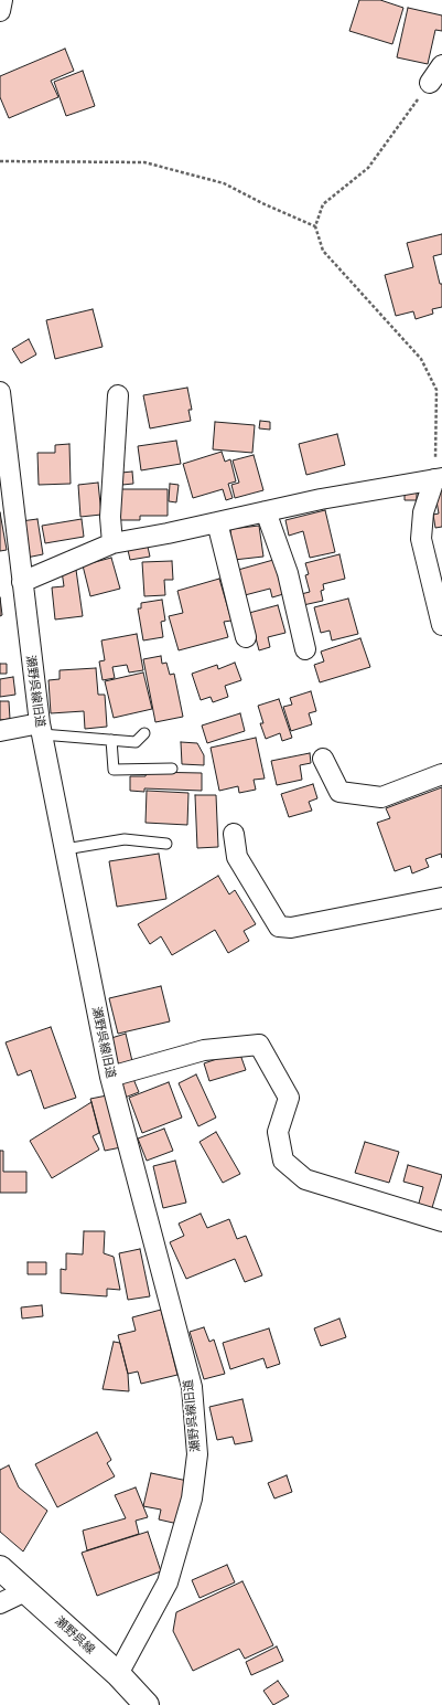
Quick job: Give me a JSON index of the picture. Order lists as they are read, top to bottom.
{
  "streets": {
    "main road": ["瀬野呉線"],
    "street": ["瀬野呉線旧道"]
  },
  "crossings": [
    ["瀬野呉線旧道", "瀬野呉線"]
  ]
}
